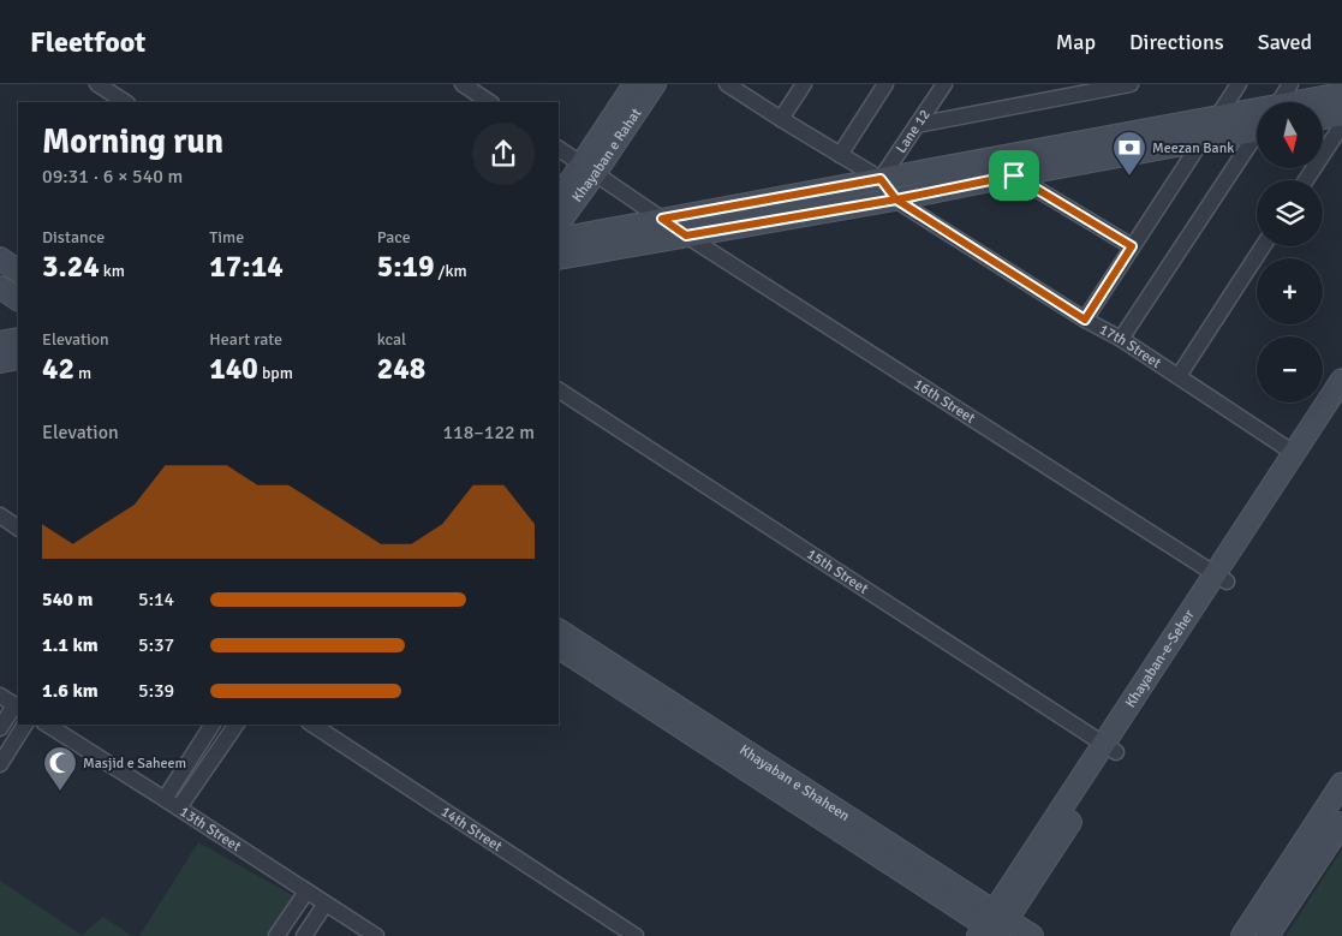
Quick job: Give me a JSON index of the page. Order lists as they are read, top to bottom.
{
  "streets": {
    "street": [
      "Lane 12",
      "Khayaban e Rahat",
      "17th Street",
      "16th Street",
      "15th Street",
      "Khayaban-e-Seher",
      "Khayaban e Shaheen",
      "13th Street",
      "14th Street"
    ]
  },
  "crossings": [
    ["Lane 12", "17th Street"],
    ["Khayaban e Rahat", "16th Street"],
    ["17th Street", "Khayaban-e-Seher"],
    ["16th Street", "Khayaban-e-Seher"],
    ["15th Street", "Khayaban-e-Seher"],
    ["Khayaban-e-Seher", "Khayaban e Shaheen"]
  ],
  "places": {
    "bank": ["Meezan Bank"],
    "mosque": ["Masjid e Saheem"]
  },
  "north": "bottom",
  "page": {
    "header": "Fleetfoot",
    "nav": ["Map", "Directions", "Saved"],
    "map_buttons": ["+", "−"],
    "heading": ["Morning run", "09:31 · 6 × 540 m"],
    "stats": [
      ["Distance", "3.24 km"],
      ["Time", "17:14"],
      ["Pace", "5:19 /km"],
      ["Elevation", "42 m"],
      ["Heart rate", "140 bpm"],
      ["kcal", "248"]
    ],
    "chart": ["Elevation", "118–122 m"],
    "list": [
      {
        "name": "540 m",
        "note": "5:14"
      },
      {
        "name": "1.1 km",
        "note": "5:37"
      },
      {
        "name": "1.6 km",
        "note": "5:39"
      }
    ]
  }
}
